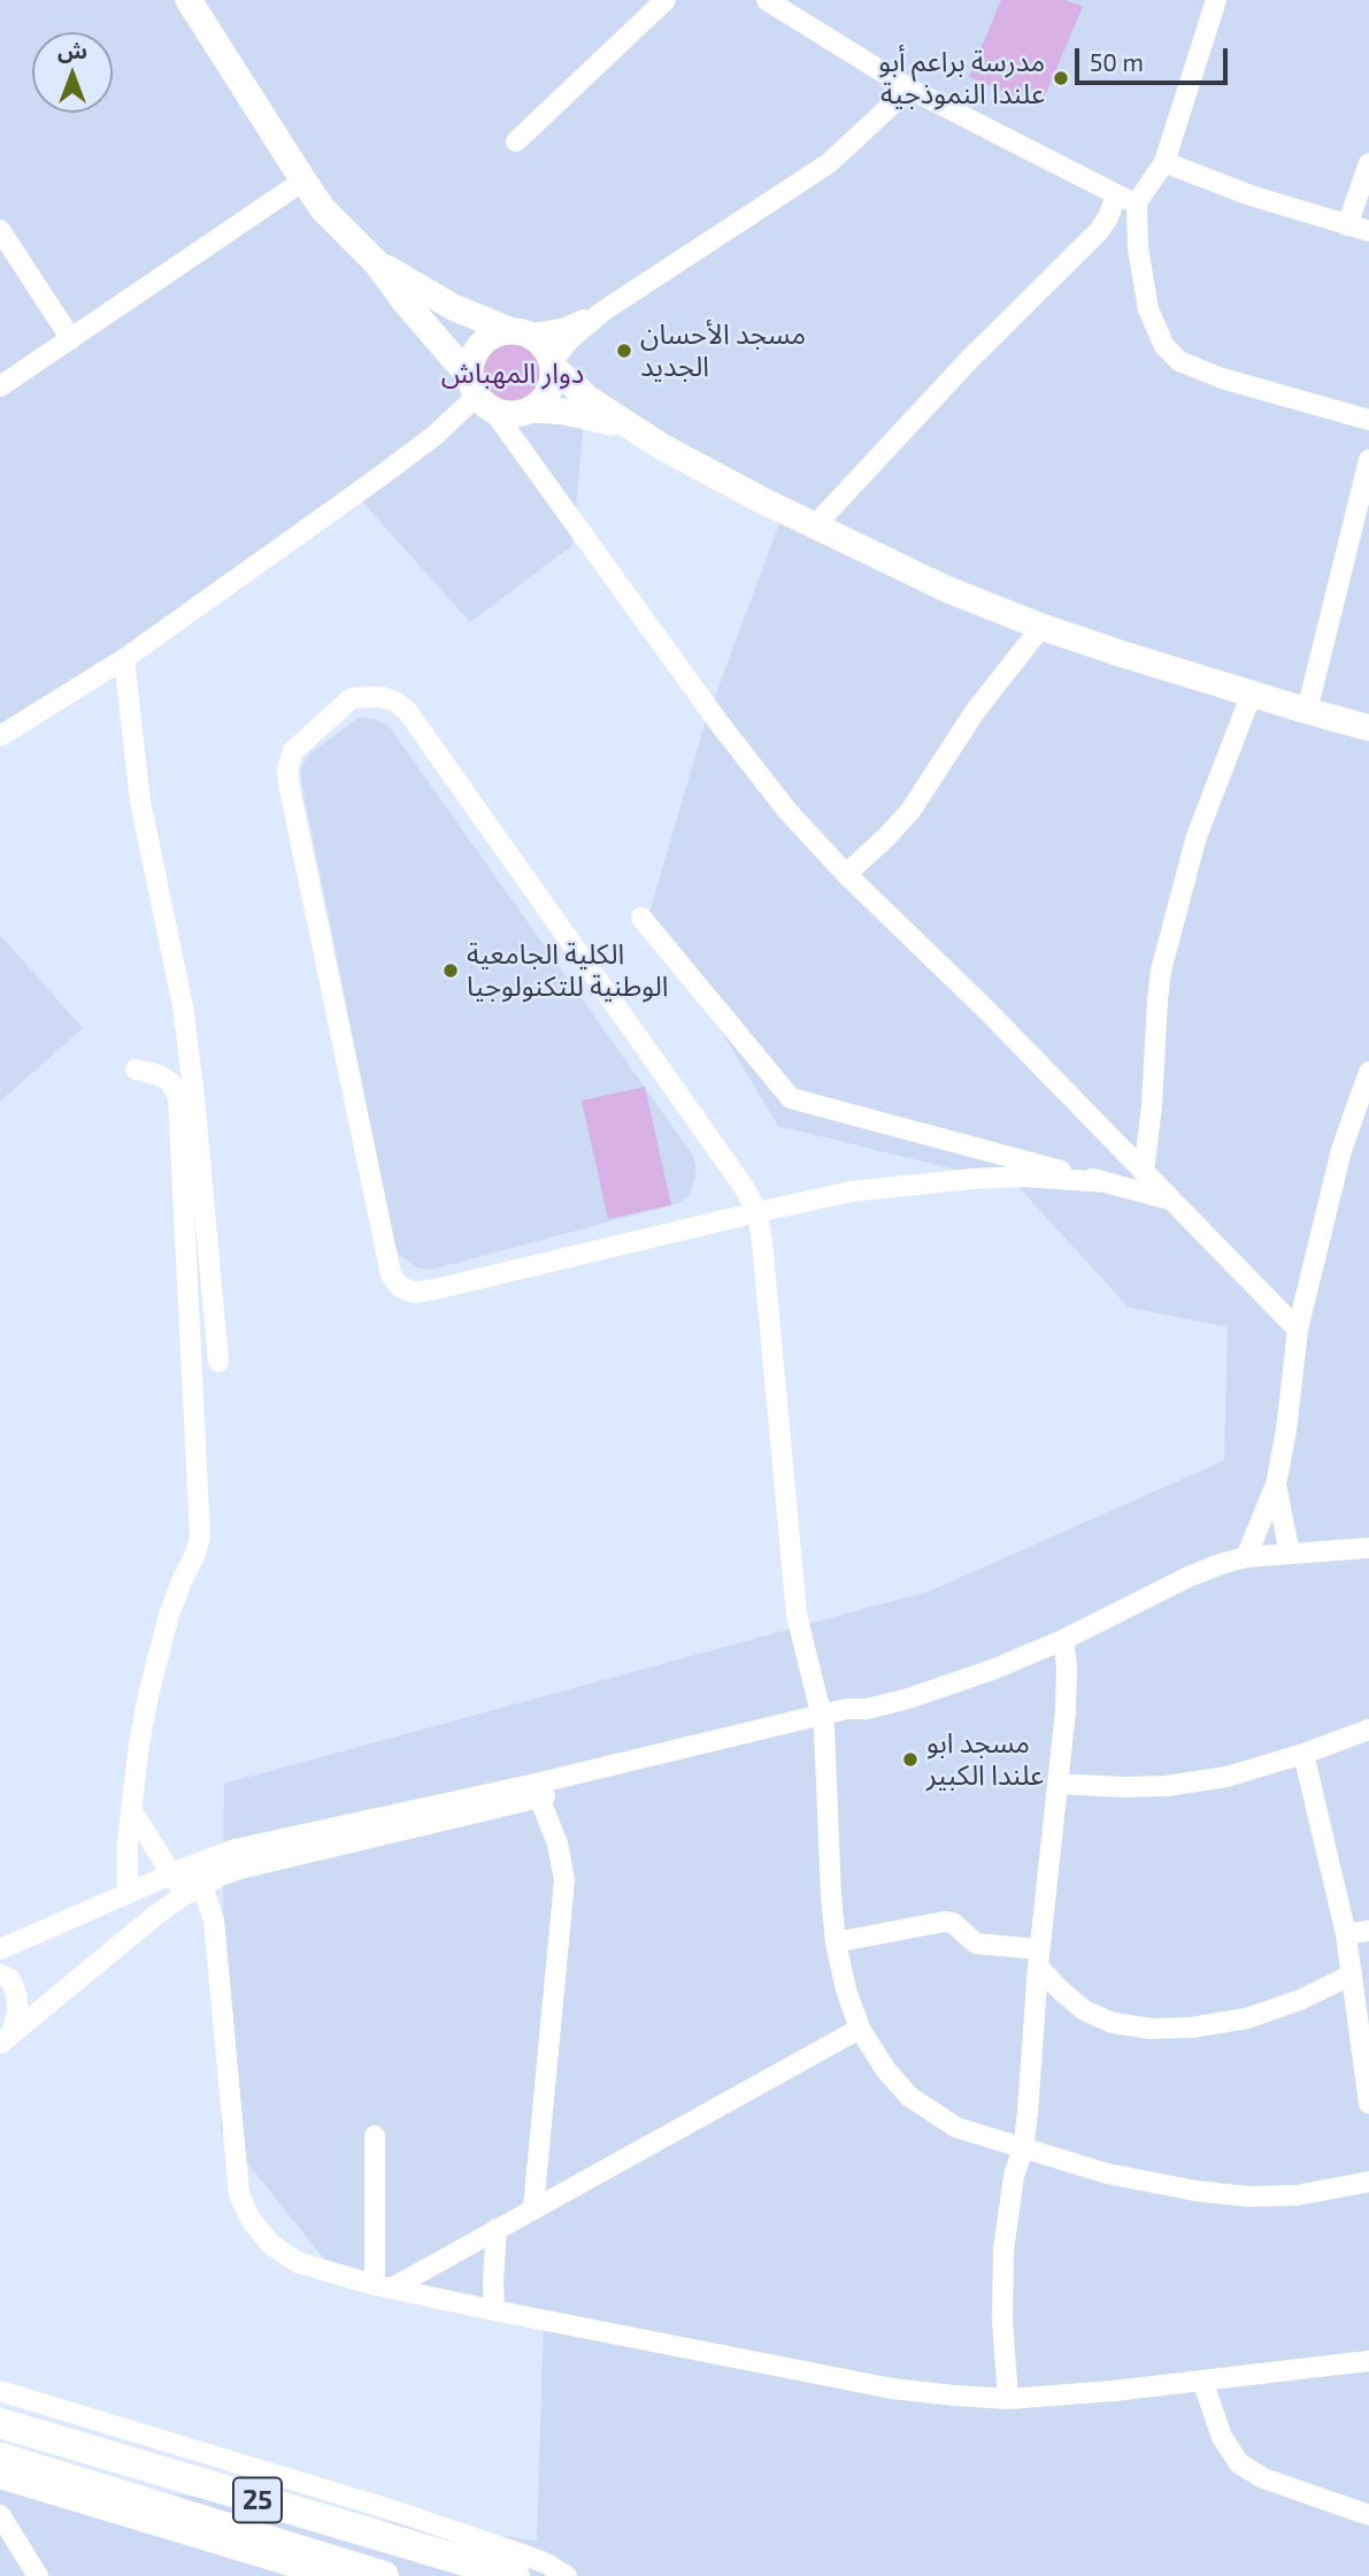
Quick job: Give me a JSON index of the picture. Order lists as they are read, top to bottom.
{
  "streets": {
    "highway": ["25"]
  },
  "parks": ["دوار المهباش"],
  "places": [
    "مدرسة براعم أبو علندا النموذجية",
    "مسجد الأحسان الجديد",
    "الكلية الجامعية الوطنية للتكنولوجيا",
    "مسجد ابو علندا الكبير"
  ],
  "scale_bar": "50 m",
  "north": "top"
}
